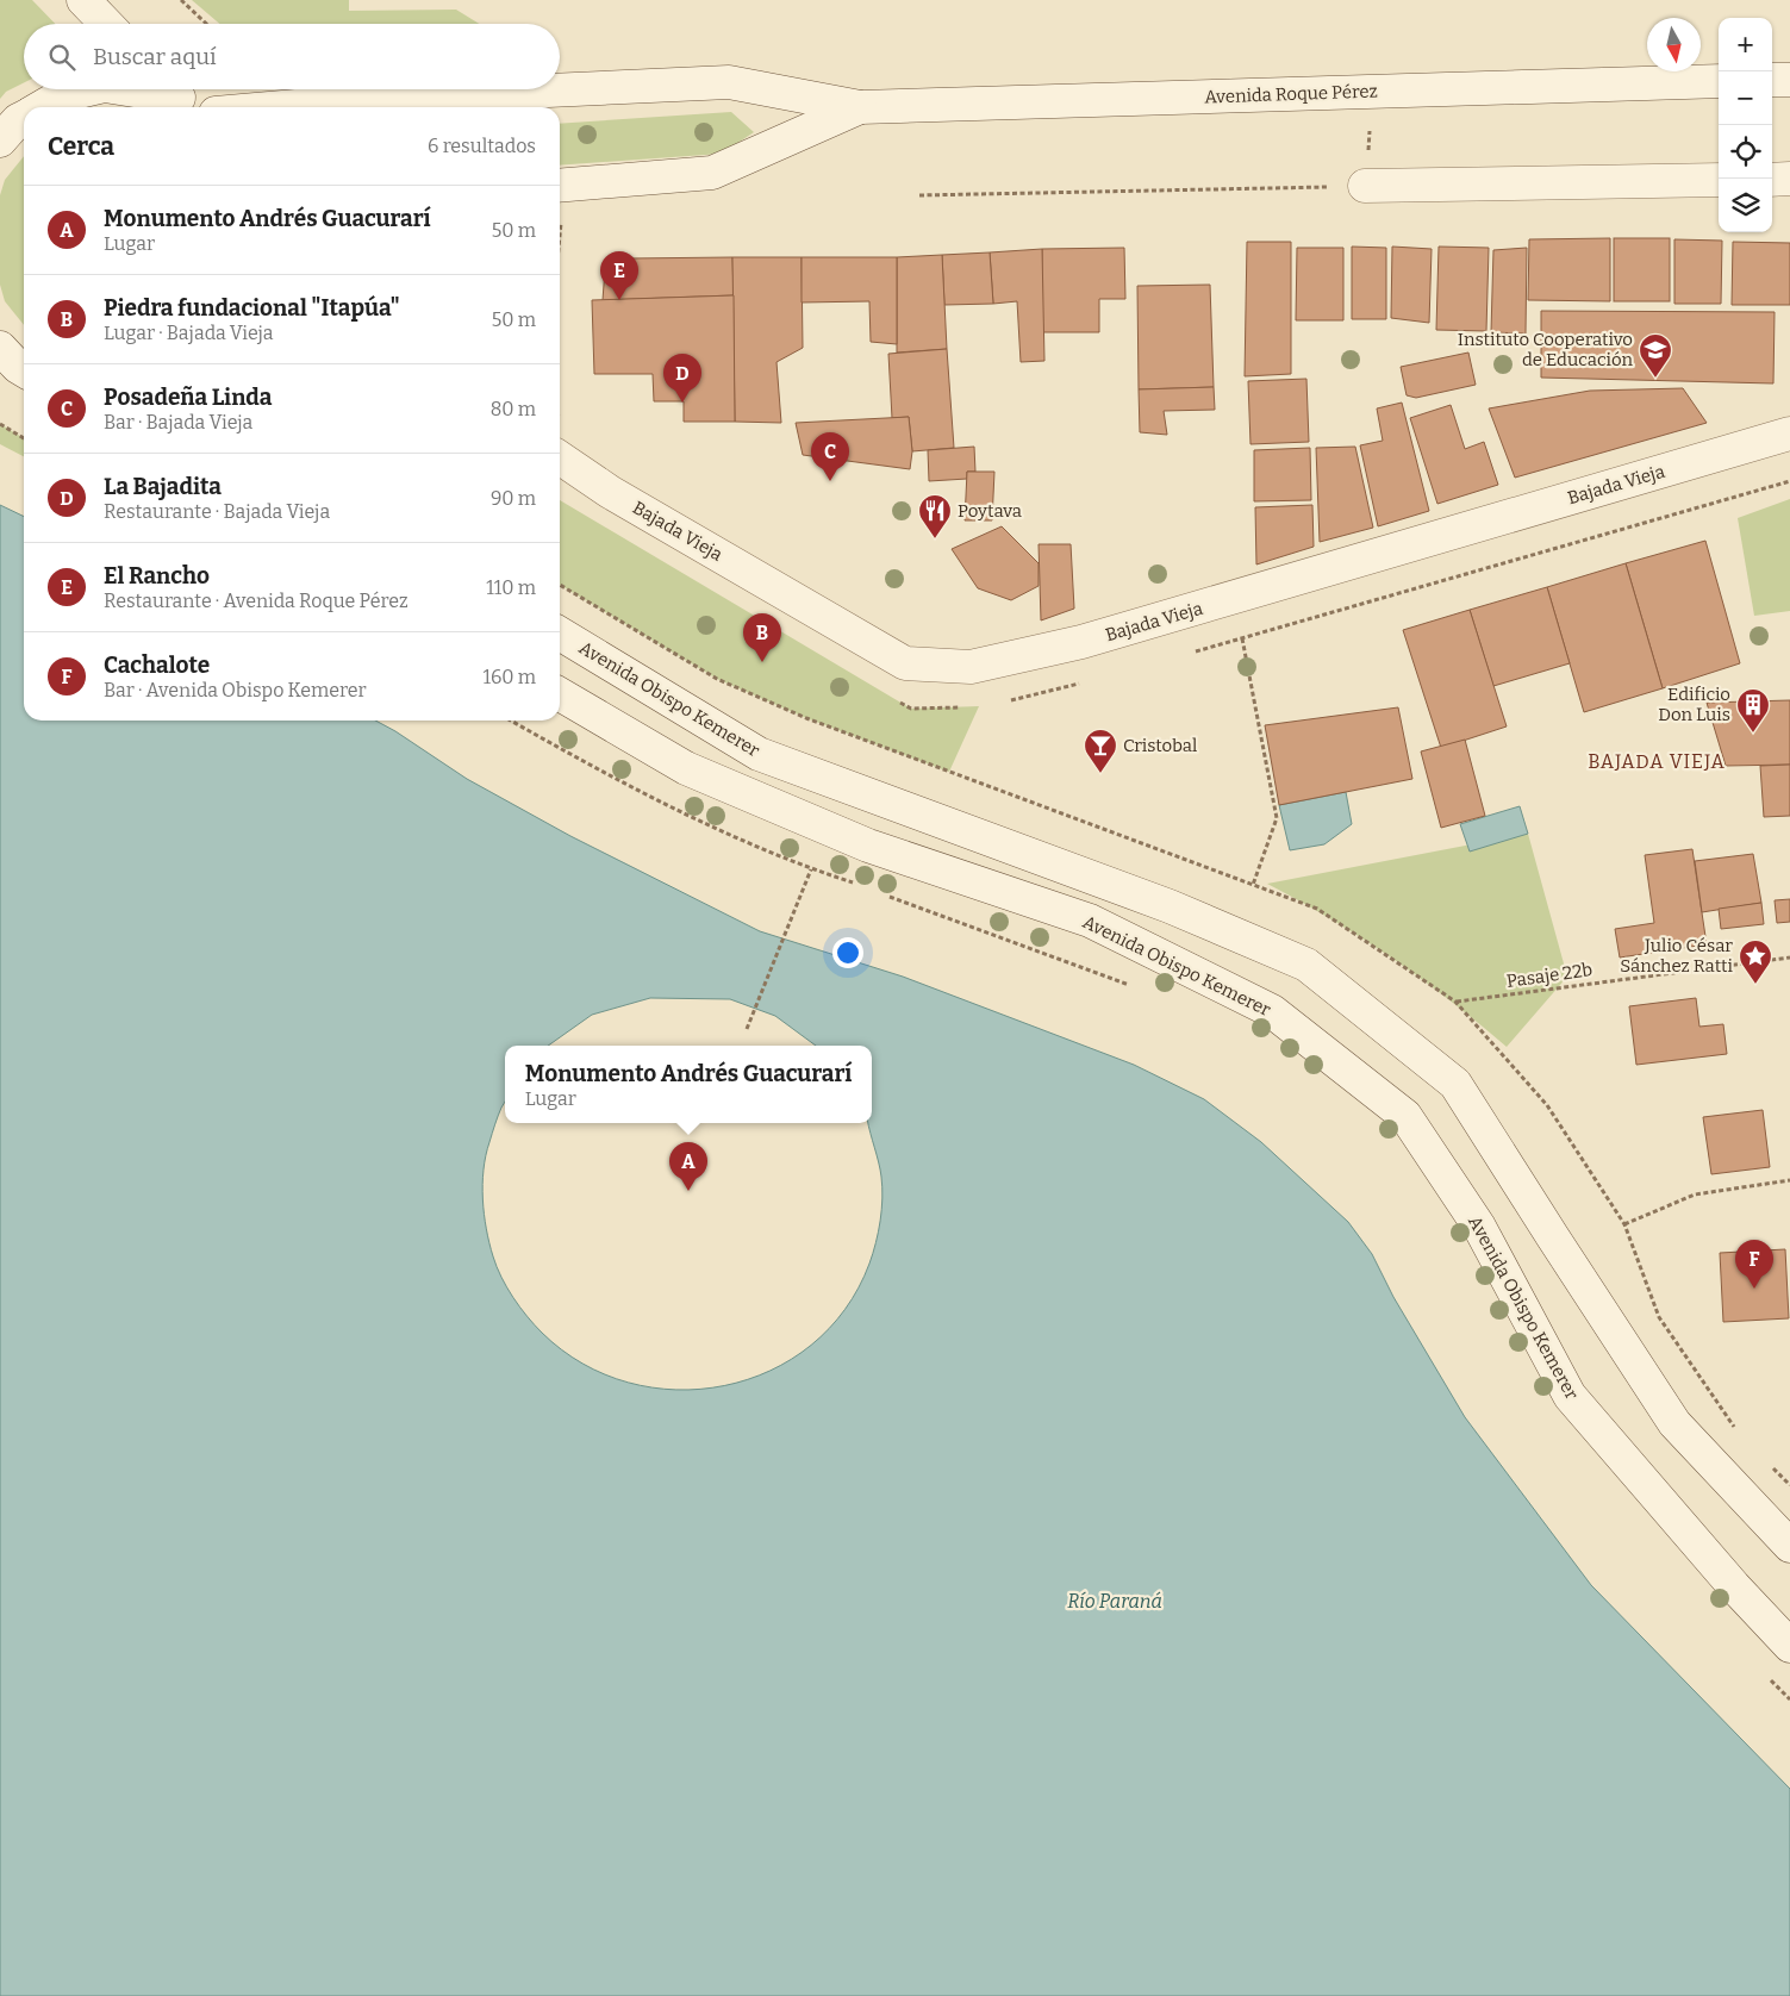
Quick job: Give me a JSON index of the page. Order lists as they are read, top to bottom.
{
  "streets": {
    "main road": ["Avenida Roque Pérez", "Bajada Vieja", "Avenida Obispo Kemerer"],
    "path": ["Pasaje 22b"]
  },
  "districts": ["BAJADA VIEJA"],
  "water": ["Río Paraná"],
  "places": {
    "school or university": ["Instituto Cooperativo de Educación"],
    "restaurant": ["Poytava"],
    "building": ["Edificio Don Luis"],
    "bar": ["Cristobal"],
    "place": ["Julio César Sánchez Ratti"]
  },
  "north": "bottom",
  "page": {
    "map_buttons": ["+", "−"],
    "search": "Buscar aquí",
    "heading": ["Cerca", "6 resultados"],
    "list": [
      {
        "mark": "A",
        "name": "Monumento Andrés Guacurarí",
        "note": "Lugar",
        "value": "50 m"
      },
      {
        "mark": "B",
        "name": "Piedra fundacional \"Itapúa\"",
        "note": "Lugar · Bajada Vieja",
        "value": "50 m"
      },
      {
        "mark": "C",
        "name": "Posadeña Linda",
        "note": "Bar · Bajada Vieja",
        "value": "80 m"
      },
      {
        "mark": "D",
        "name": "La Bajadita",
        "note": "Restaurante · Bajada Vieja",
        "value": "90 m"
      },
      {
        "mark": "E",
        "name": "El Rancho",
        "note": "Restaurante · Avenida Roque Pérez",
        "value": "110 m"
      },
      {
        "mark": "F",
        "name": "Cachalote",
        "note": "Bar · Avenida Obispo Kemerer",
        "value": "160 m"
      }
    ],
    "pins": [
      "E",
      "D",
      "C",
      "B",
      "A",
      "F"
    ],
    "popup": ["Monumento Andrés Guacurarí", "Lugar"]
  }
}
